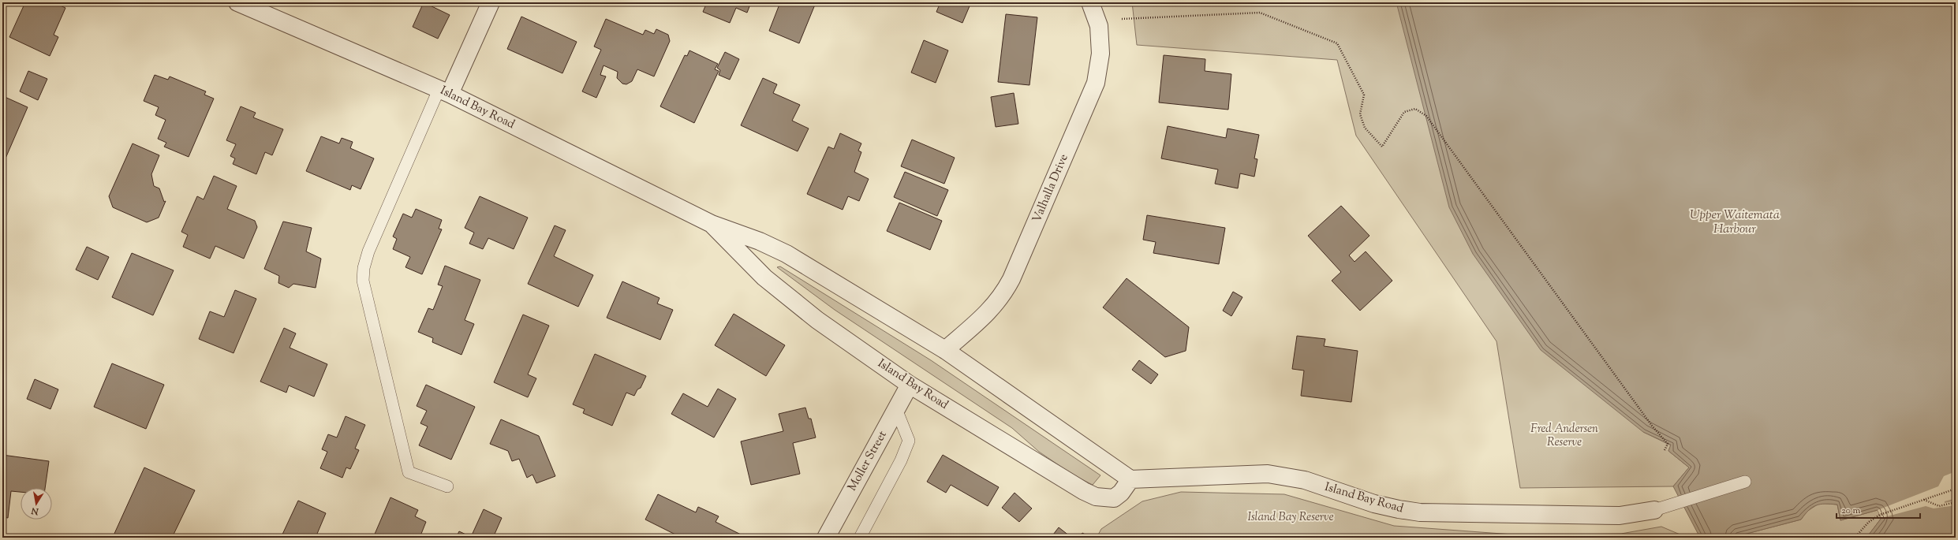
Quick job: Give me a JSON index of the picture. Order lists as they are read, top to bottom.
{
  "streets": {
    "street": ["Island Bay Road", "Valhalla Drive", "Moller Street"]
  },
  "crossings": [
    ["Island Bay Road", "Valhalla Drive"],
    ["Island Bay Road", "Moller Street"]
  ],
  "water": ["Upper Waitematā Harbour"],
  "parks": ["Fred Andersen Reserve", "Island Bay Reserve"],
  "scale_bar": "20 m",
  "north": "bottom"
}
